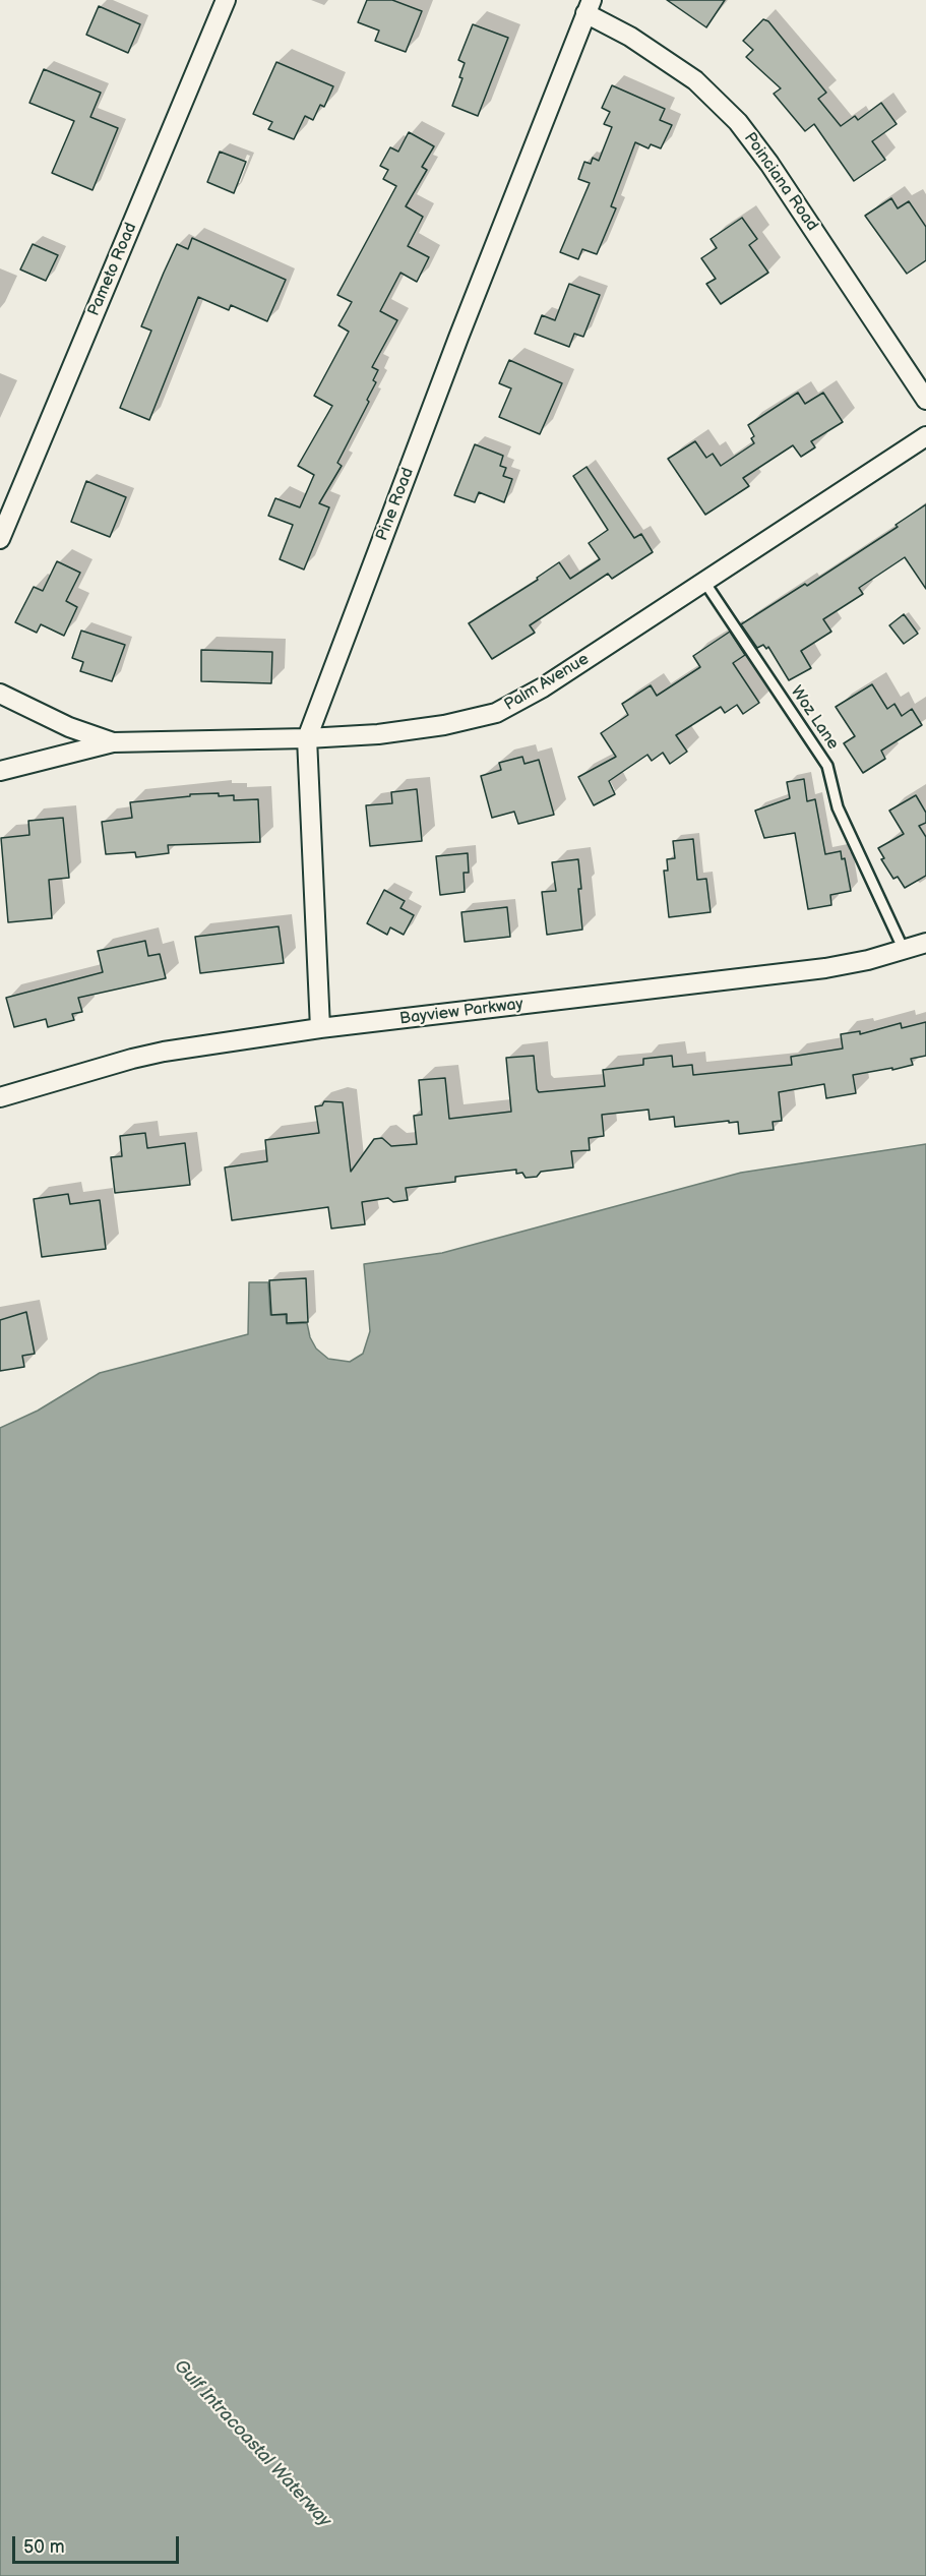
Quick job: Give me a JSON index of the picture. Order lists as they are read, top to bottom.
{
  "streets": {
    "street": [
      "Poinciana Road",
      "Pameto Road",
      "Pine Road",
      "Palm Avenue",
      "Bayview Parkway"
    ],
    "lane": ["Woz Lane"]
  },
  "crossings": [
    ["Poinciana Road", "Pine Road"],
    ["Pine Road", "Palm Avenue"],
    ["Pine Road", "Bayview Parkway"],
    ["Palm Avenue", "Woz Lane"],
    ["Woz Lane", "Bayview Parkway"]
  ],
  "water": ["Gulf Intracoastal Waterway"],
  "scale_bar": "50 m"
}
